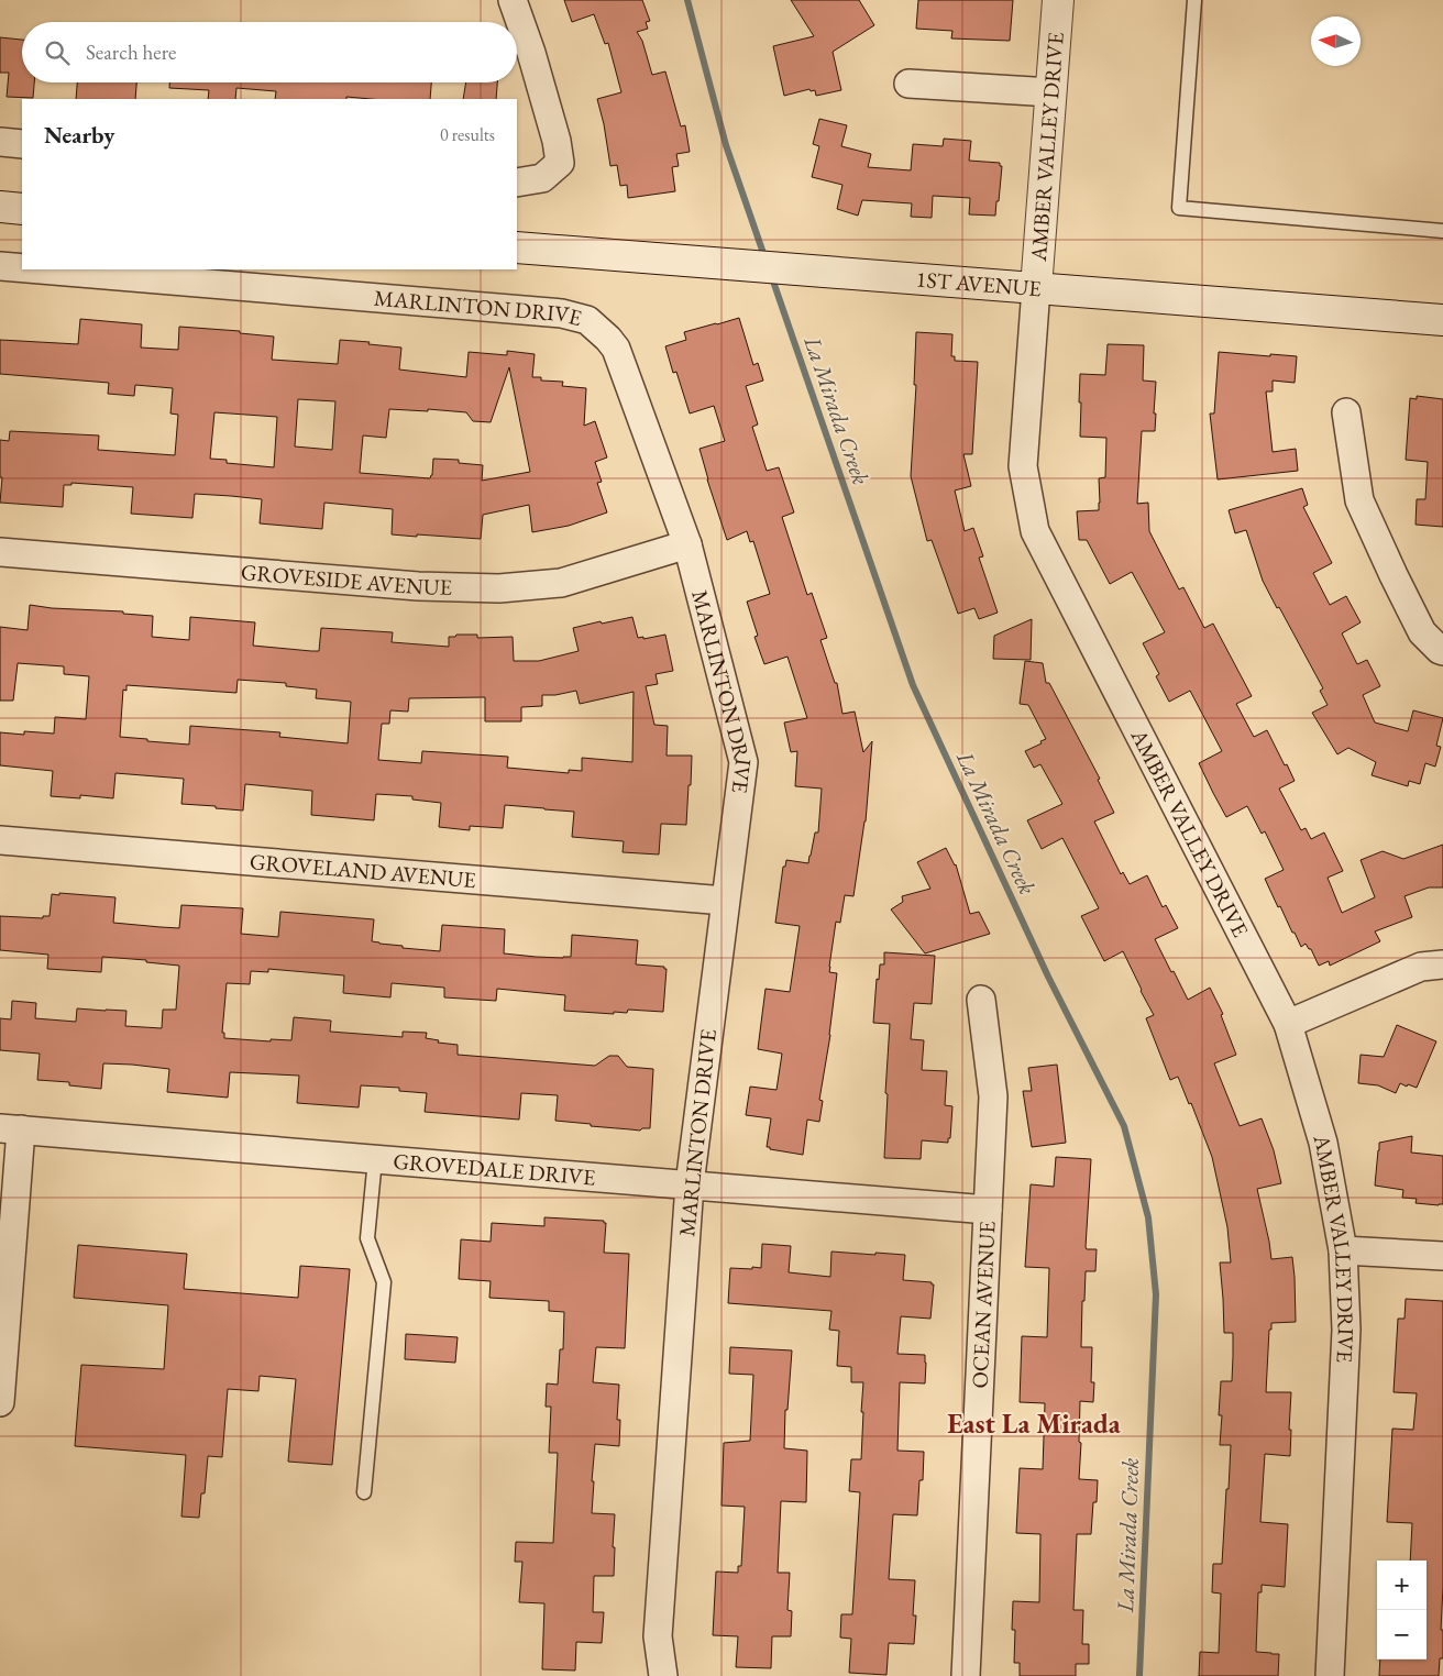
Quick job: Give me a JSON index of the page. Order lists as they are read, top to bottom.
{
  "streets": {
    "main road": ["AMBER VALLEY DRIVE", "1ST AVENUE"],
    "street": [
      "MARLINTON DRIVE",
      "GROVESIDE AVENUE",
      "GROVELAND AVENUE",
      "GROVEDALE DRIVE",
      "OCEAN AVENUE"
    ]
  },
  "crossings": [
    ["AMBER VALLEY DRIVE", "1ST AVENUE"],
    ["MARLINTON DRIVE", "GROVESIDE AVENUE"],
    ["MARLINTON DRIVE", "GROVELAND AVENUE"],
    ["MARLINTON DRIVE", "GROVEDALE DRIVE"],
    ["GROVEDALE DRIVE", "OCEAN AVENUE"]
  ],
  "districts": ["East La Mirada"],
  "water": ["La Mirada Creek"],
  "north": "left",
  "page": {
    "search": "Search here",
    "heading": ["Nearby", "0 results"],
    "map_buttons": ["+", "−"]
  }
}
